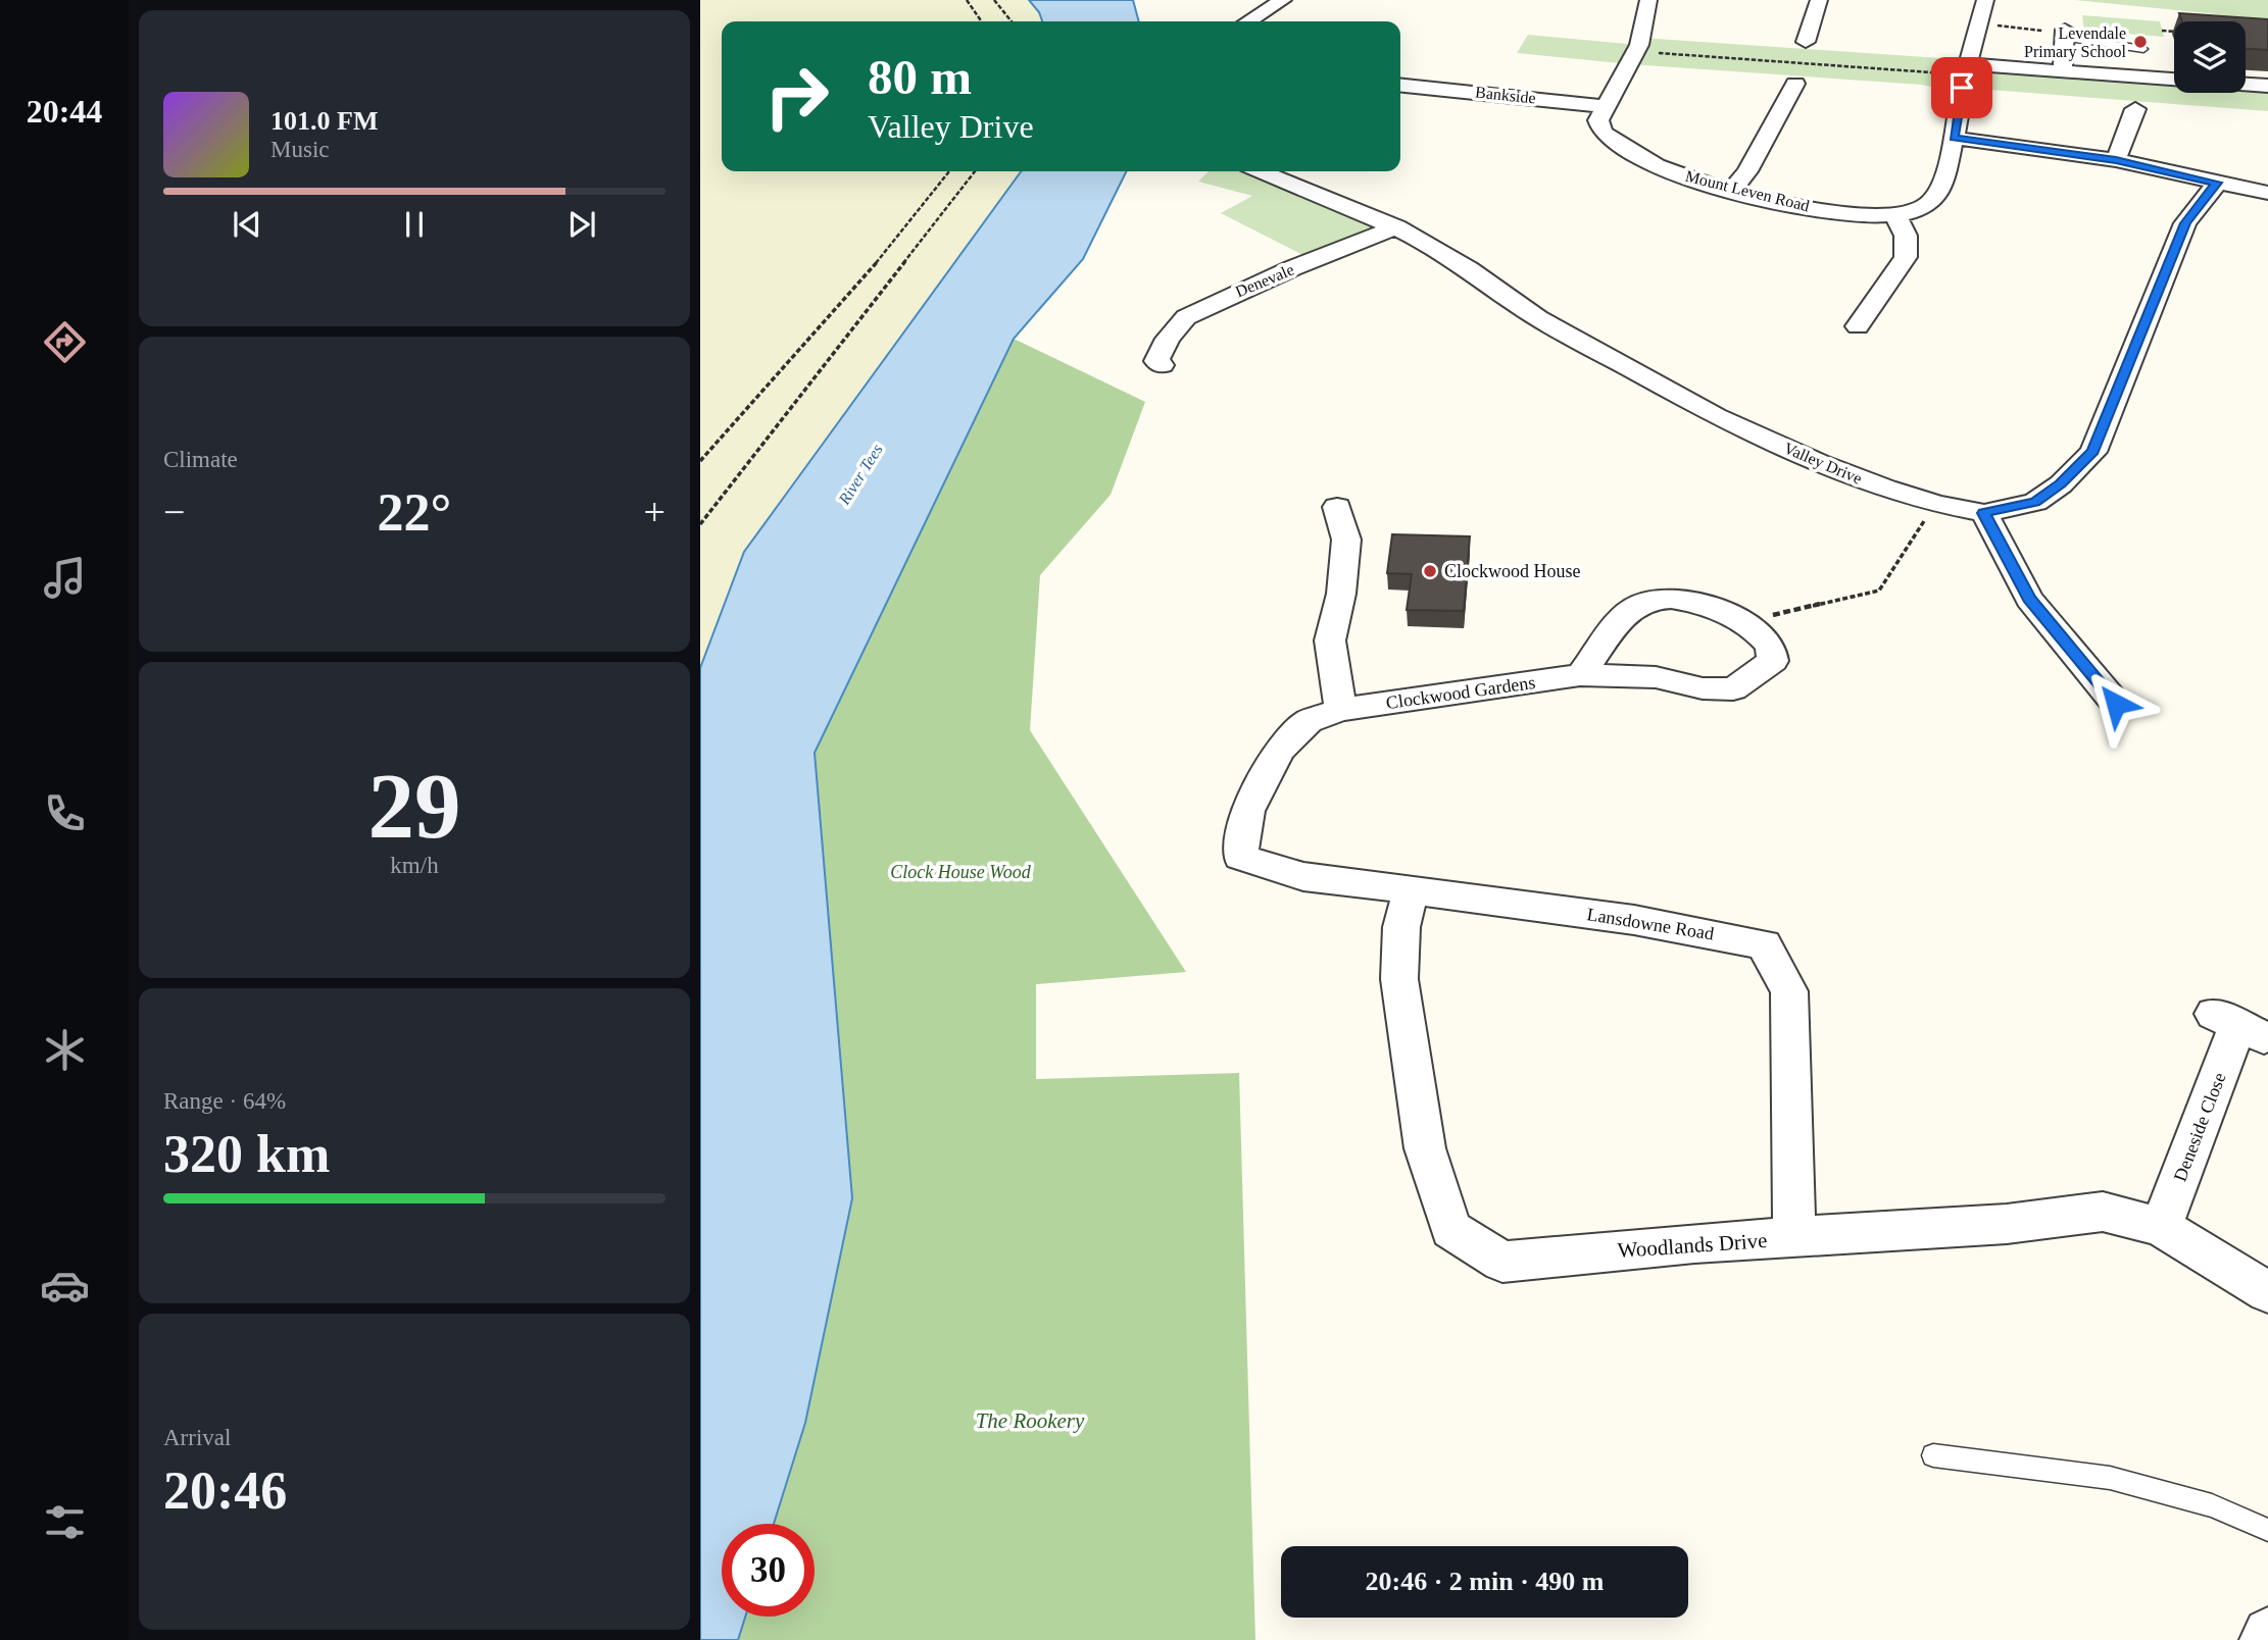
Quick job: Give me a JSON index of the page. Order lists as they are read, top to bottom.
{
  "streets": {
    "street": [
      "Bankside",
      "Mount Leven Road",
      "Denevale",
      "Valley Drive",
      "Clockwood Gardens",
      "Lansdowne Road",
      "Deneside Close",
      "Woodlands Drive"
    ]
  },
  "crossings": [
    ["Bankside", "Mount Leven Road"],
    ["Denevale", "Valley Drive"],
    ["Clockwood Gardens", "Lansdowne Road"],
    ["Lansdowne Road", "Woodlands Drive"],
    ["Deneside Close", "Woodlands Drive"]
  ],
  "water": ["River Tees"],
  "parks": ["Clock House Wood", "The Rookery"],
  "places": ["Levendale Primary School", "Clockwood House"],
  "page": {
    "tabs": "20:44",
    "turn": ["80 m", "Valley Drive"],
    "song": ["101.0 FM", "Music"],
    "tile": [
      "Climate",
      ["29", "km/h"],
      ["Range · 64%", "320 km"],
      ["Arrival", "20:46"]
    ],
    "heat": ["−", "22°", "+"],
    "limit": "30",
    "trip": "20:46 · 2 min · 490 m"
  }
}
